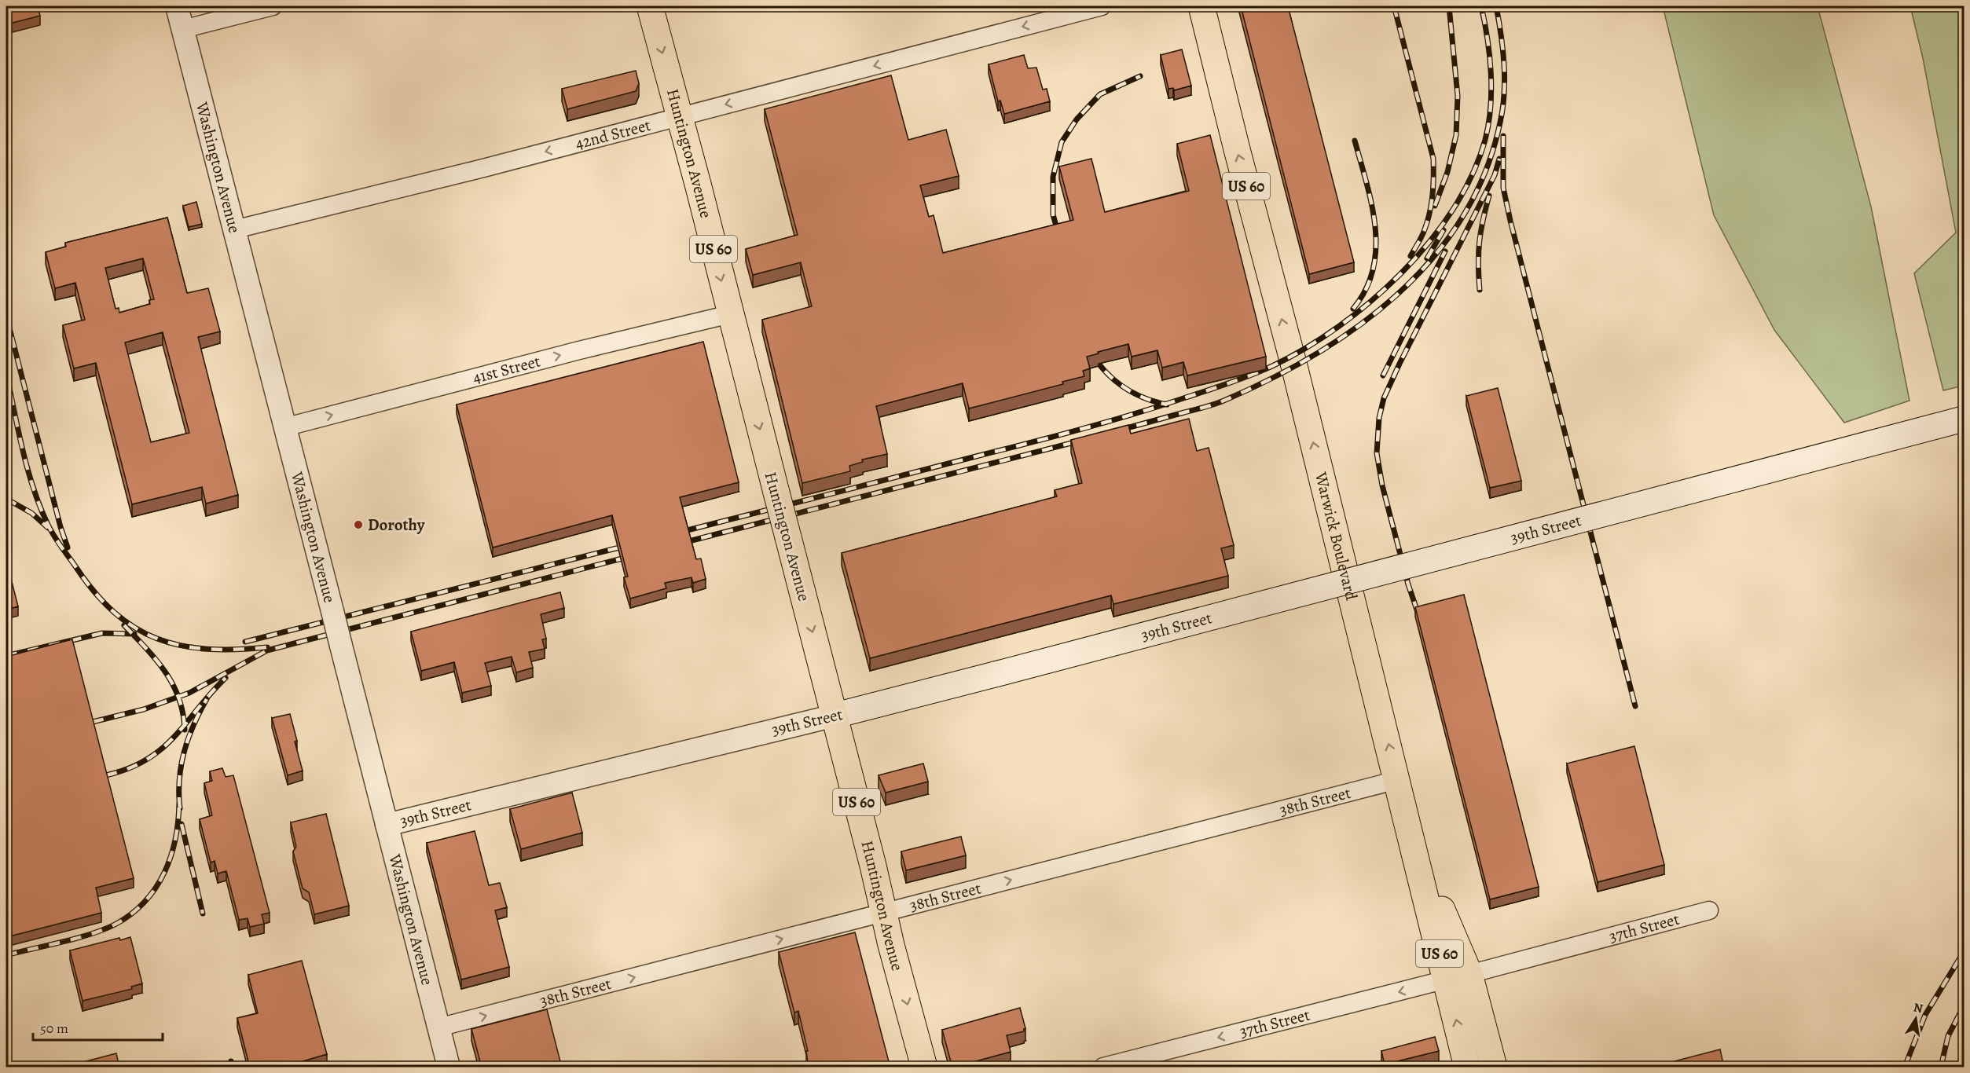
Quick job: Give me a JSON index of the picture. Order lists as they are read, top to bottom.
{
  "streets": {
    "main road": [
      "Huntington Avenue",
      "US 60",
      "39th Street",
      "Warwick Boulevard"
    ],
    "street": [
      "42nd Street",
      "Washington Avenue",
      "41st Street",
      "38th Street",
      "37th Street"
    ]
  },
  "crossings": [
    ["42nd Street", "Huntington Avenue"],
    ["42nd Street", "Washington Avenue"],
    ["Huntington Avenue", "41st Street"],
    ["Huntington Avenue", "39th Street"],
    ["Huntington Avenue", "38th Street"],
    ["Washington Avenue", "41st Street"],
    ["Washington Avenue", "39th Street"],
    ["Washington Avenue", "38th Street"],
    ["US 60", "Warwick Boulevard"],
    ["US 60", "37th Street"],
    ["Warwick Boulevard", "38th Street"],
    ["Warwick Boulevard", "37th Street"]
  ],
  "one_way": [
    "42nd Street",
    "Huntington Avenue",
    "41st Street",
    "Warwick Boulevard",
    "38th Street",
    "37th Street"
  ],
  "places": ["Dorothy"],
  "scale_bar": "50 m",
  "north": "top"
}
